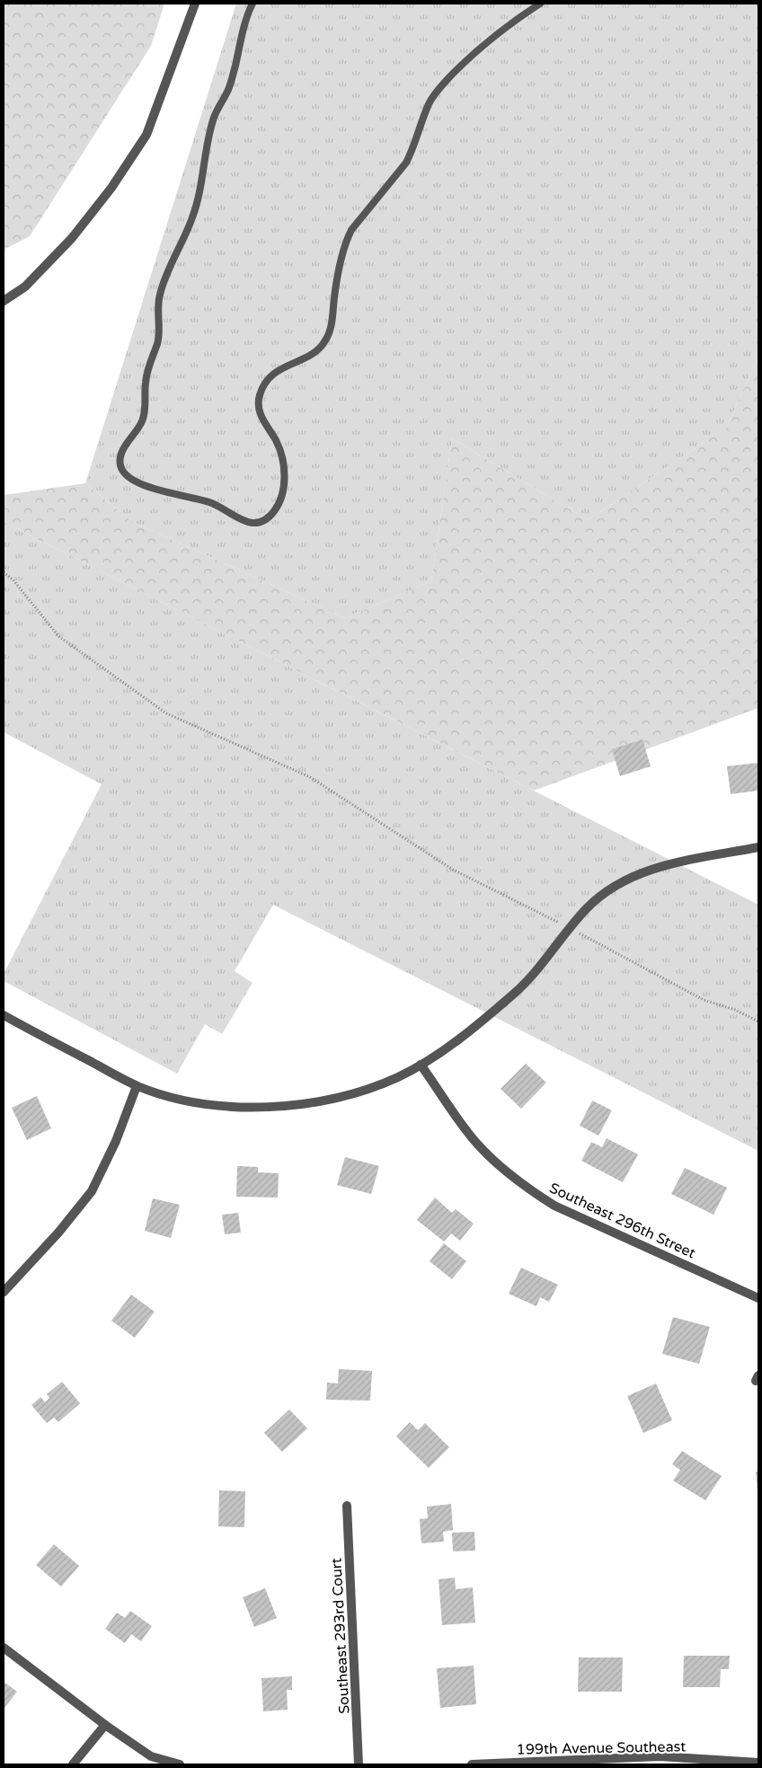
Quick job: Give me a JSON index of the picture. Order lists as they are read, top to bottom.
{
  "streets": {
    "street": ["Southeast 296th Street", "Southeast 293rd Court", "199th Avenue Southeast"]
  }
}
